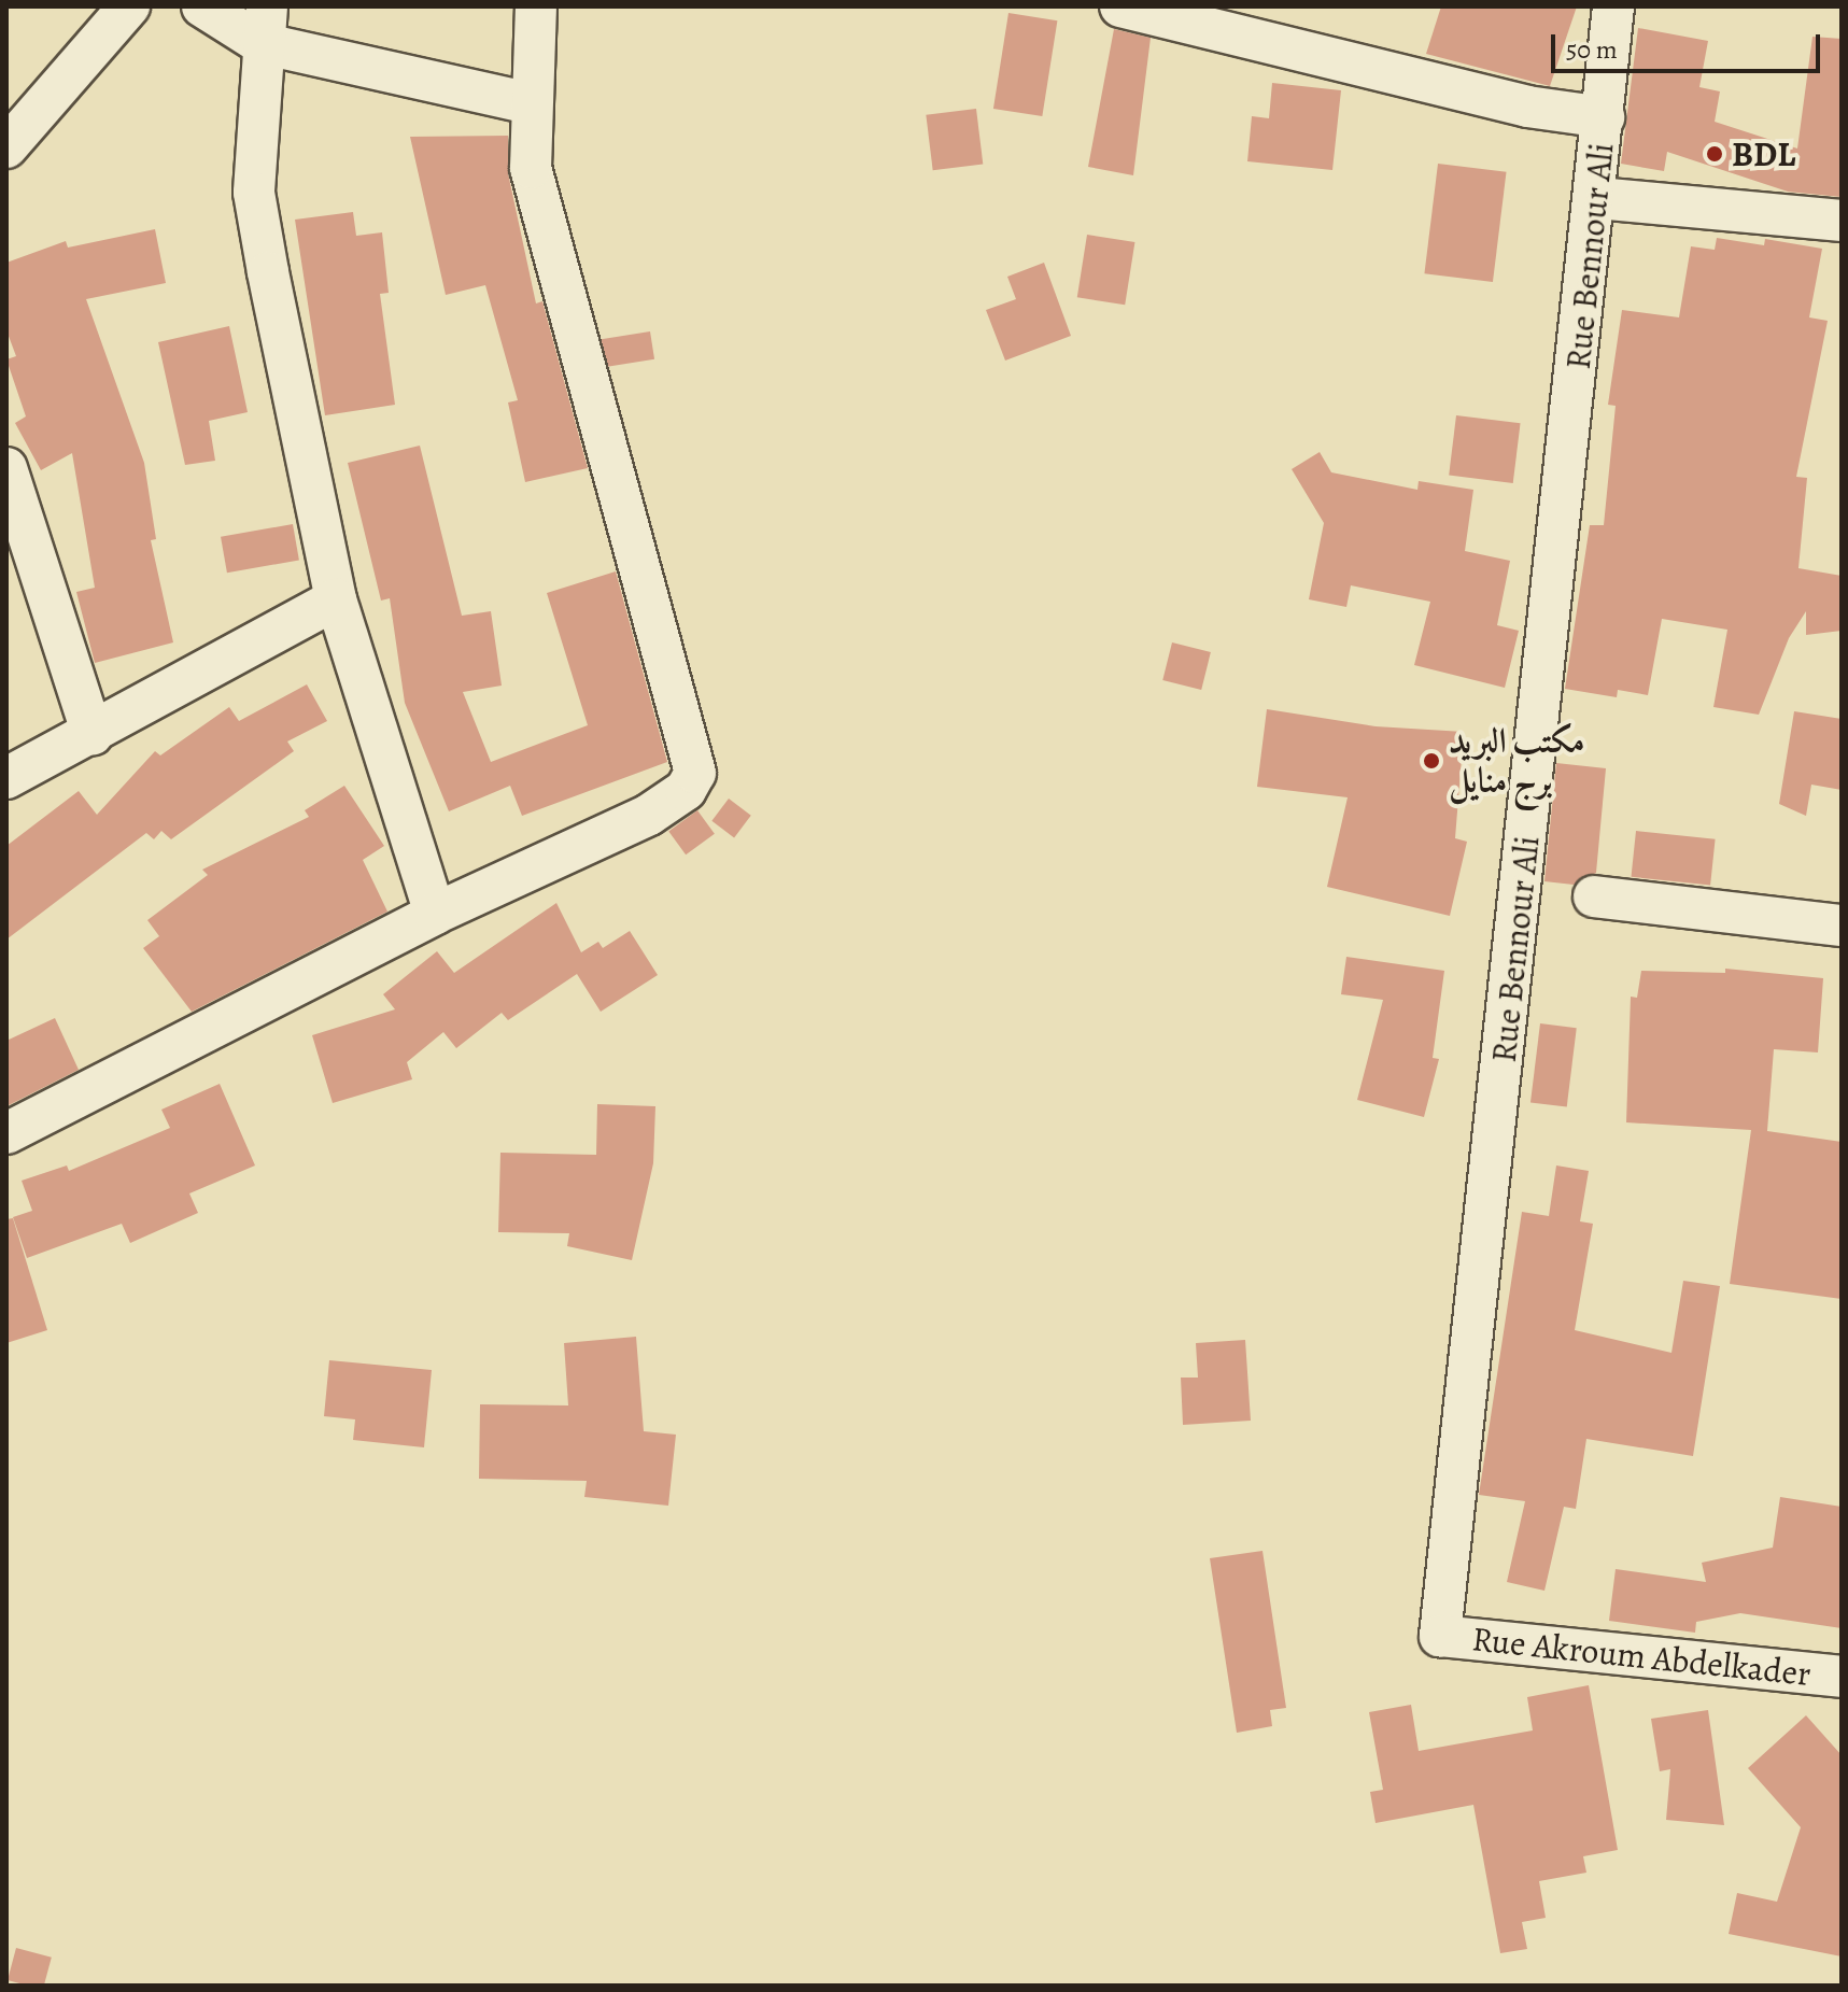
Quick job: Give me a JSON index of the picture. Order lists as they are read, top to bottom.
{
  "streets": {
    "street": ["Rue Bennour Ali", "Rue Akroum Abdelkader"]
  },
  "crossings": [
    ["Rue Bennour Ali", "Rue Akroum Abdelkader"]
  ],
  "places": ["BDL", "مكتب البريد برج منايل"],
  "scale_bar": "50 m"
}
